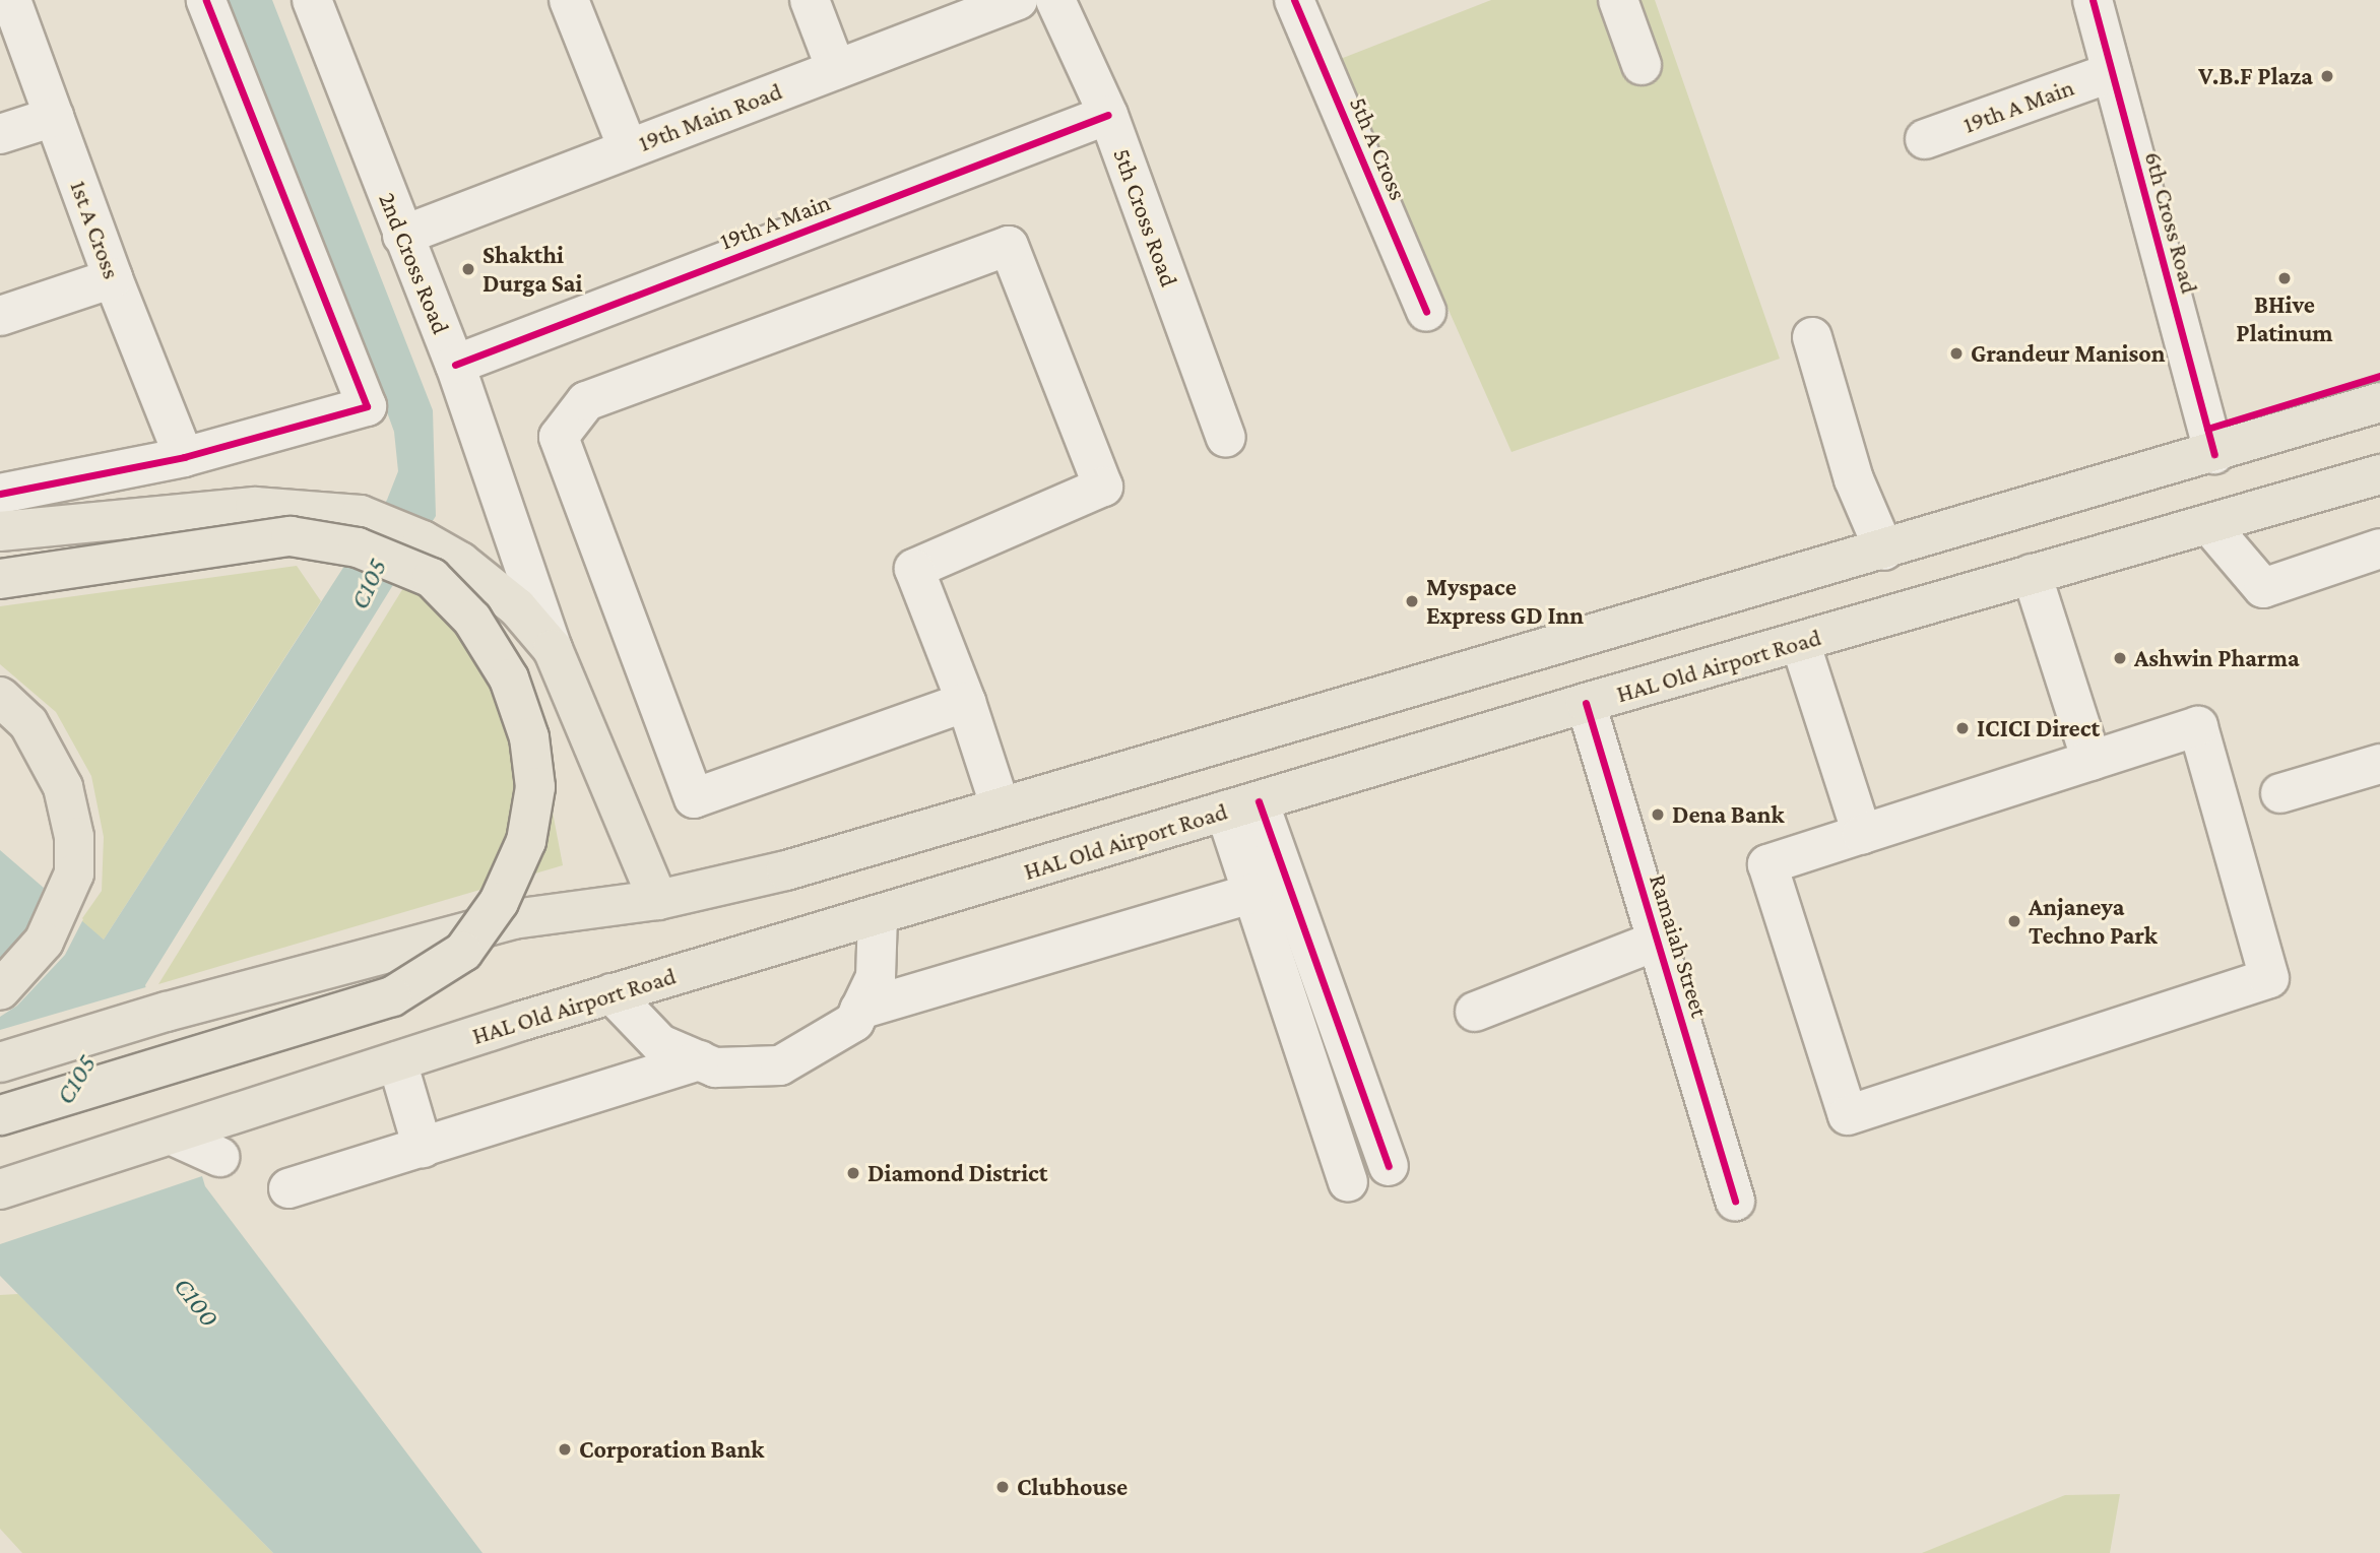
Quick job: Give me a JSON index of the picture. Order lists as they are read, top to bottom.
{
  "streets": {
    "main road": ["HAL Old Airport Road"],
    "street": [
      "19th A Main",
      "19th Main Road",
      "5th A Cross",
      "5th Cross Road",
      "6th Cross Road",
      "1st A Cross",
      "2nd Cross Road",
      "Ramaiah Street"
    ]
  },
  "crossings": [
    ["19th A Main", "5th Cross Road"],
    ["19th A Main", "6th Cross Road"],
    ["19th A Main", "2nd Cross Road"],
    ["19th Main Road", "2nd Cross Road"],
    ["HAL Old Airport Road", "Ramaiah Street"]
  ],
  "water": ["C105", "C100"],
  "places": [
    "V.B.F Plaza",
    "Shakthi Durga Sai",
    "BHive Platinum",
    "Grandeur Manison",
    "Myspace Express GD Inn",
    "Ashwin Pharma",
    "ICICI Direct",
    "Dena Bank",
    "Anjaneya Techno Park",
    "Diamond District",
    "Corporation Bank",
    "Clubhouse"
  ]
}
